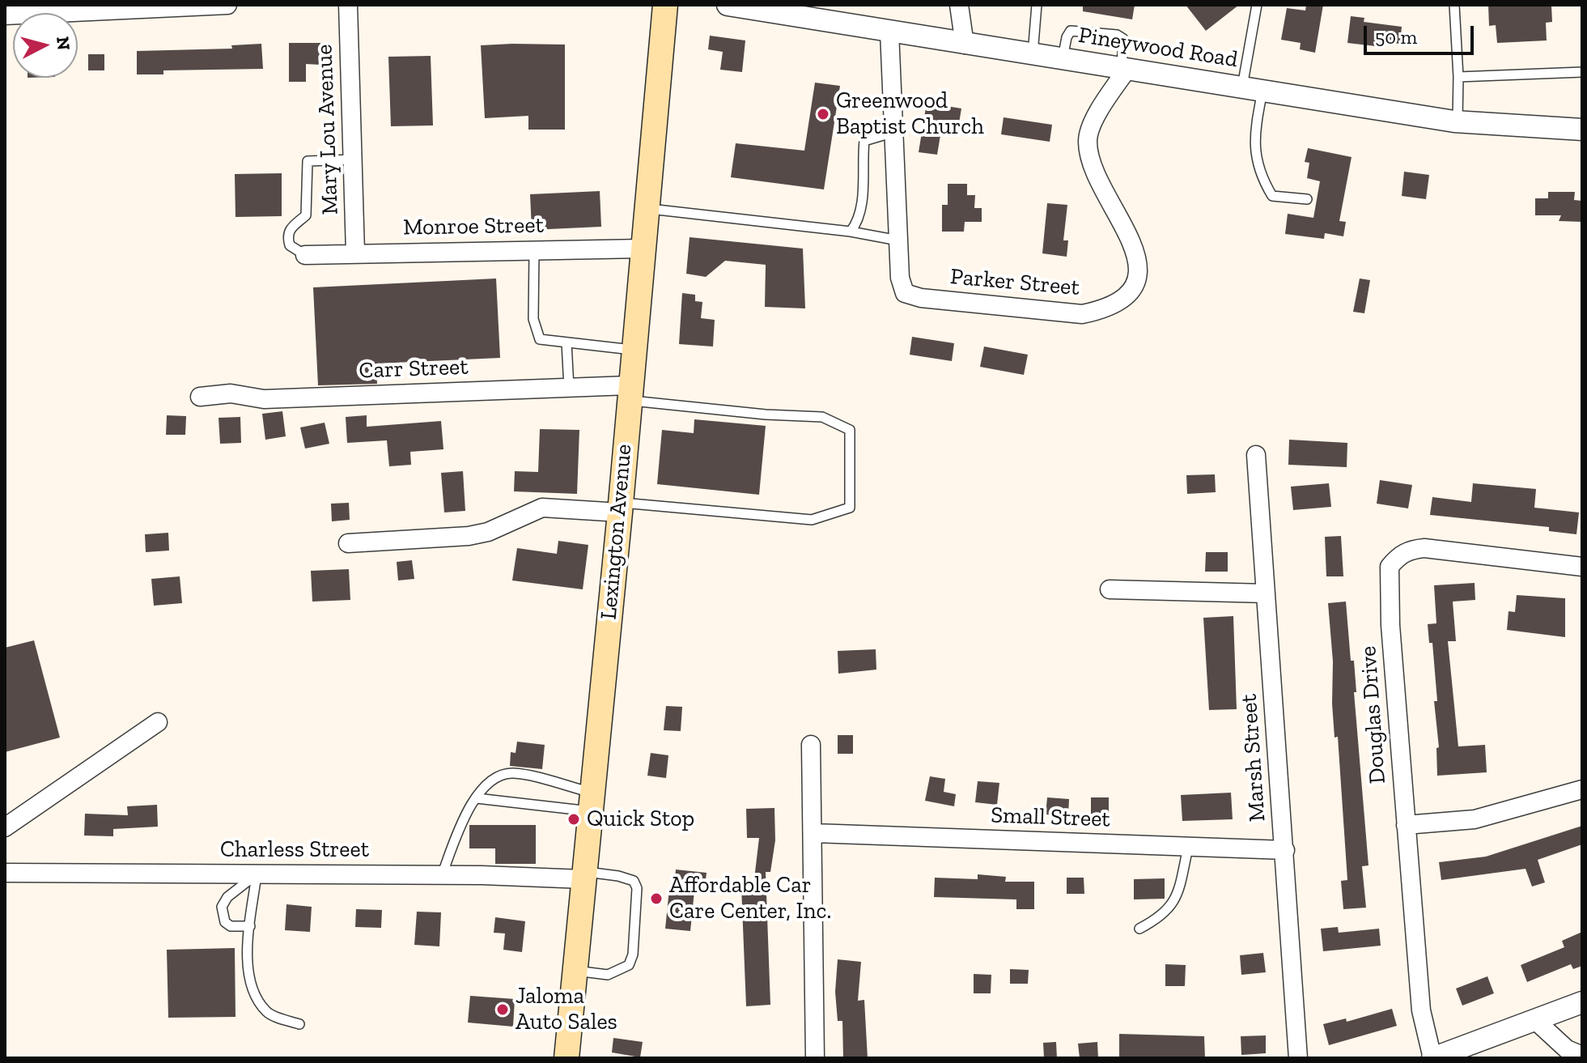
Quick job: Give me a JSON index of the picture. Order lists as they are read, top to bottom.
{
  "streets": {
    "main road": ["Lexington Avenue"],
    "street": [
      "Pineywood Road",
      "Mary Lou Avenue",
      "Monroe Street",
      "Parker Street",
      "Carr Street",
      "Douglas Drive",
      "Marsh Street",
      "Small Street",
      "Charless Street"
    ]
  },
  "crossings": [
    ["Pineywood Road", "Parker Street"],
    ["Mary Lou Avenue", "Monroe Street"],
    ["Monroe Street", "Lexington Avenue"],
    ["Carr Street", "Lexington Avenue"],
    ["Lexington Avenue", "Charless Street"],
    ["Marsh Street", "Small Street"]
  ],
  "places": [
    "Greenwood Baptist Church",
    "Quick Stop",
    "Affordable Car Care Center, Inc.",
    "Jaloma Auto Sales"
  ],
  "scale_bar": "50 m",
  "north": "right"
}
